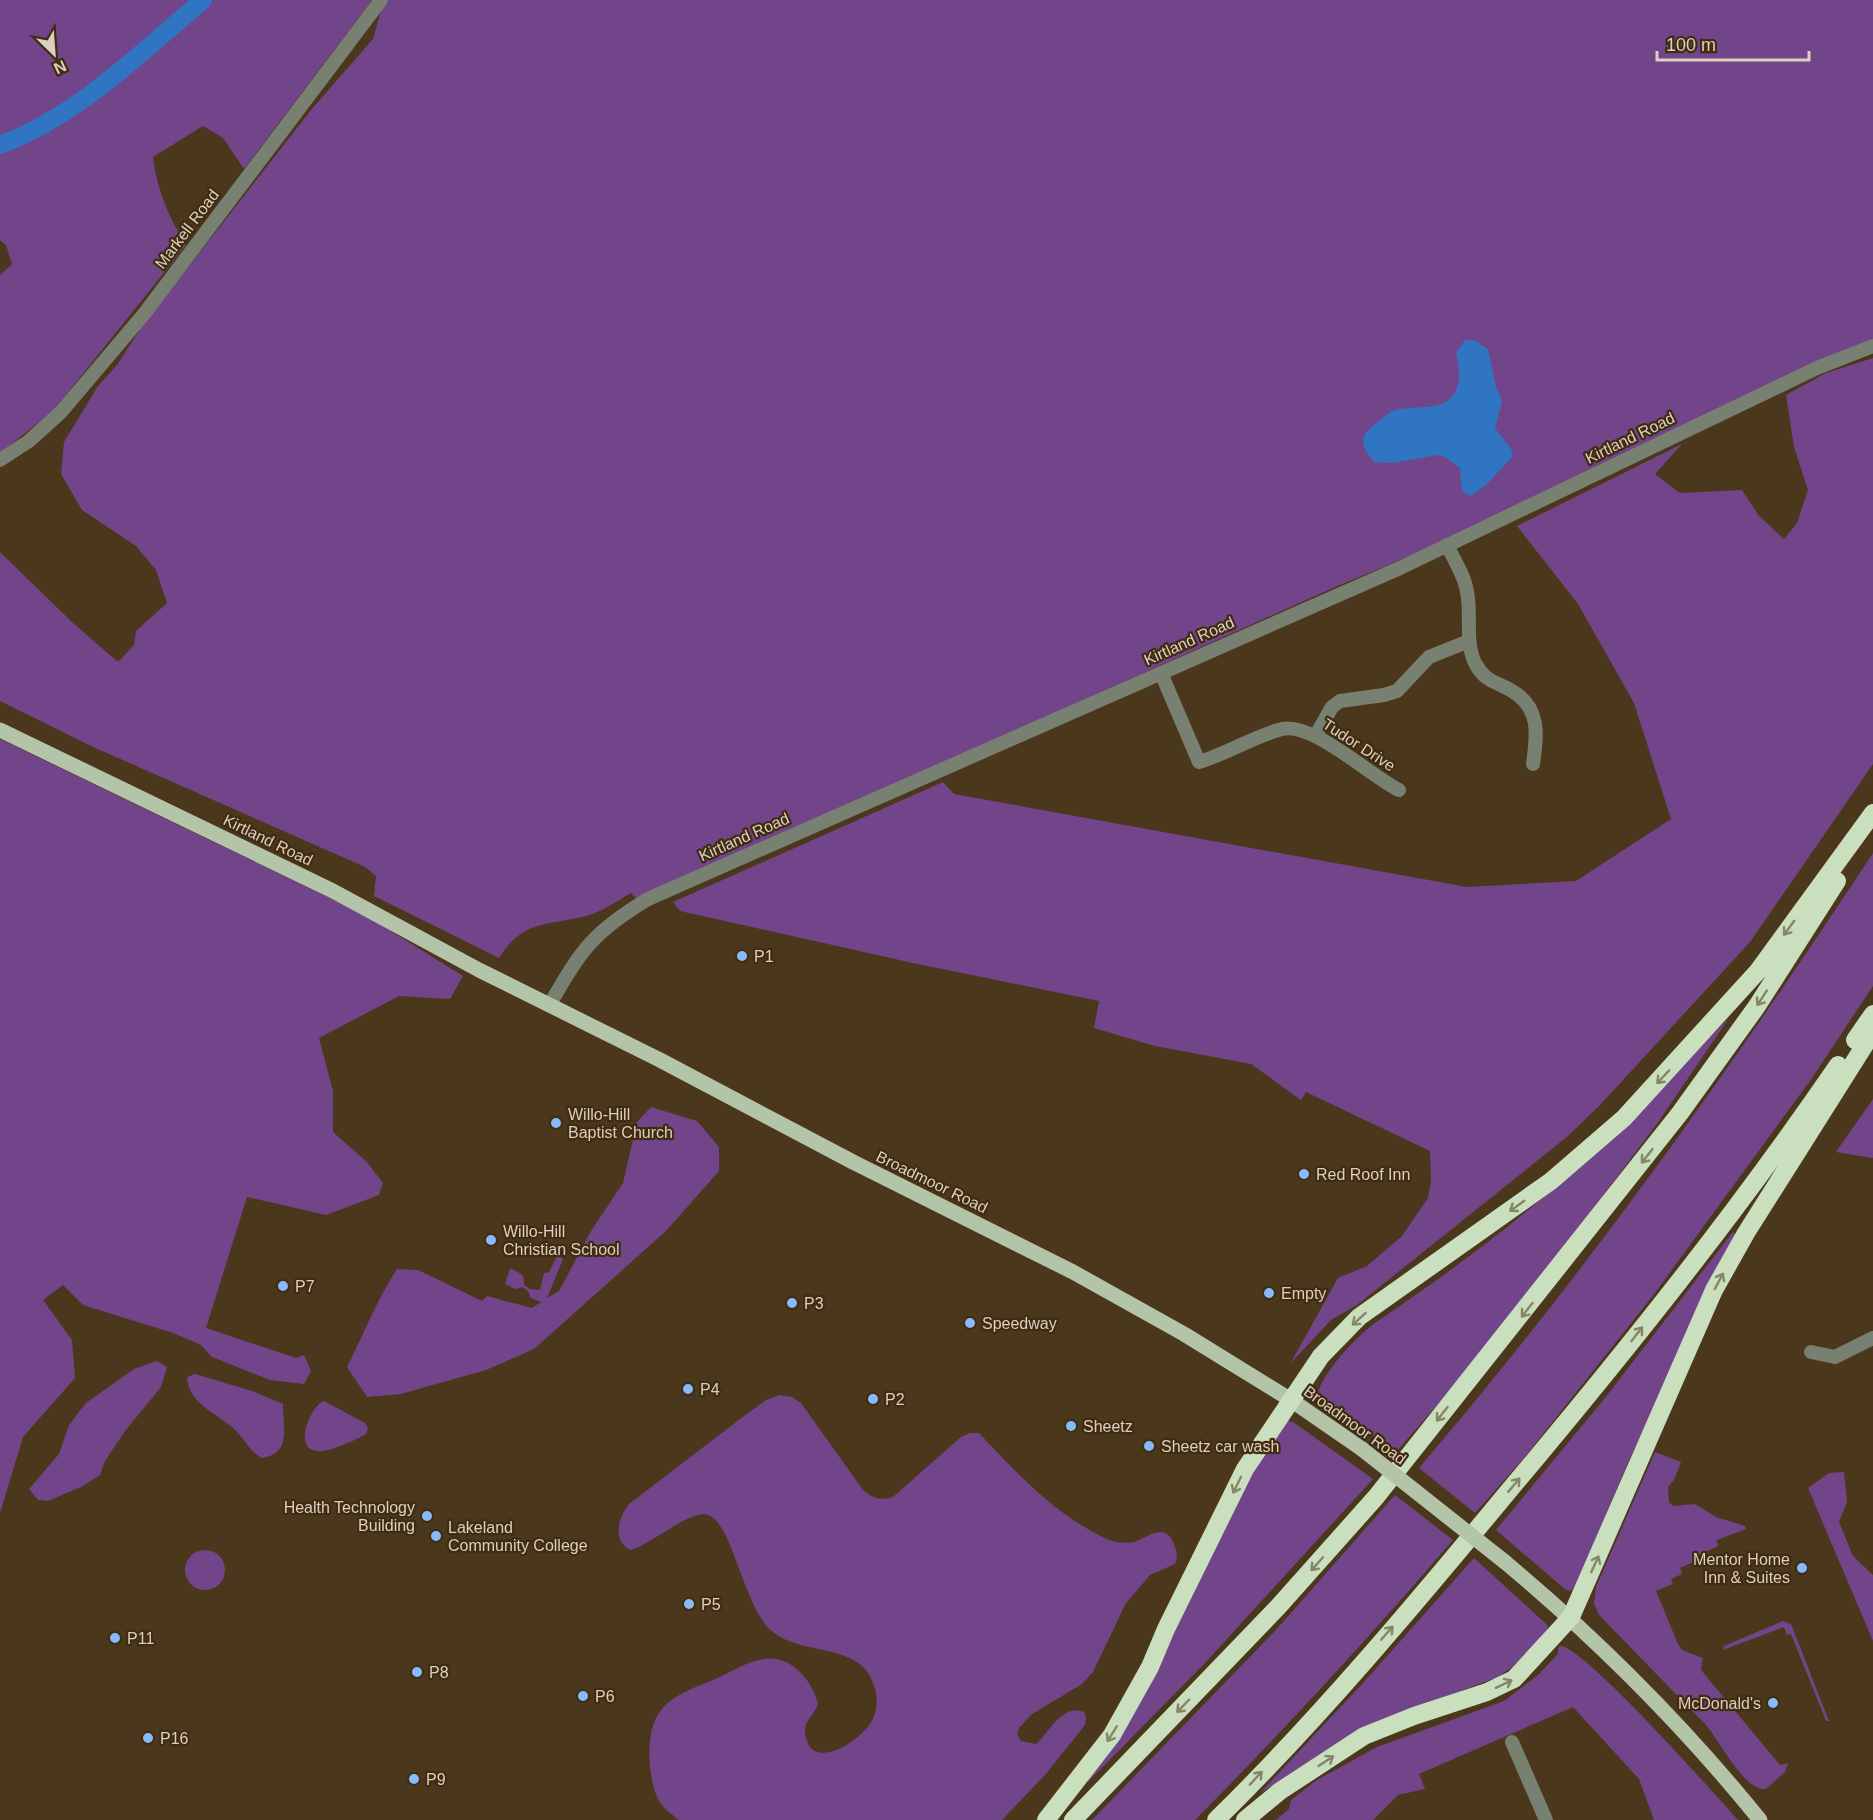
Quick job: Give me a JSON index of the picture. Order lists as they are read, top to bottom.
{
  "streets": {
    "main road": ["Kirtland Road", "Broadmoor Road"],
    "street": ["Markell Road", "Tudor Drive"]
  },
  "crossings": [
    ["Kirtland Road", "Tudor Drive"],
    ["Kirtland Road", "Broadmoor Road"]
  ],
  "places": [
    "P1",
    "Willo-Hill Baptist Church",
    "Red Roof Inn",
    "Willo-Hill Christian School",
    "P7",
    "Empty",
    "P3",
    "Speedway",
    "P4",
    "P2",
    "Sheetz",
    "Sheetz car wash",
    "Health Technology Building",
    "Lakeland Community College",
    "Mentor Home Inn & Suites",
    "P5",
    "P11",
    "P8",
    "P6",
    "McDonald's",
    "P16",
    "P9"
  ],
  "scale_bar": "100 m",
  "north": "bottom right"
}
